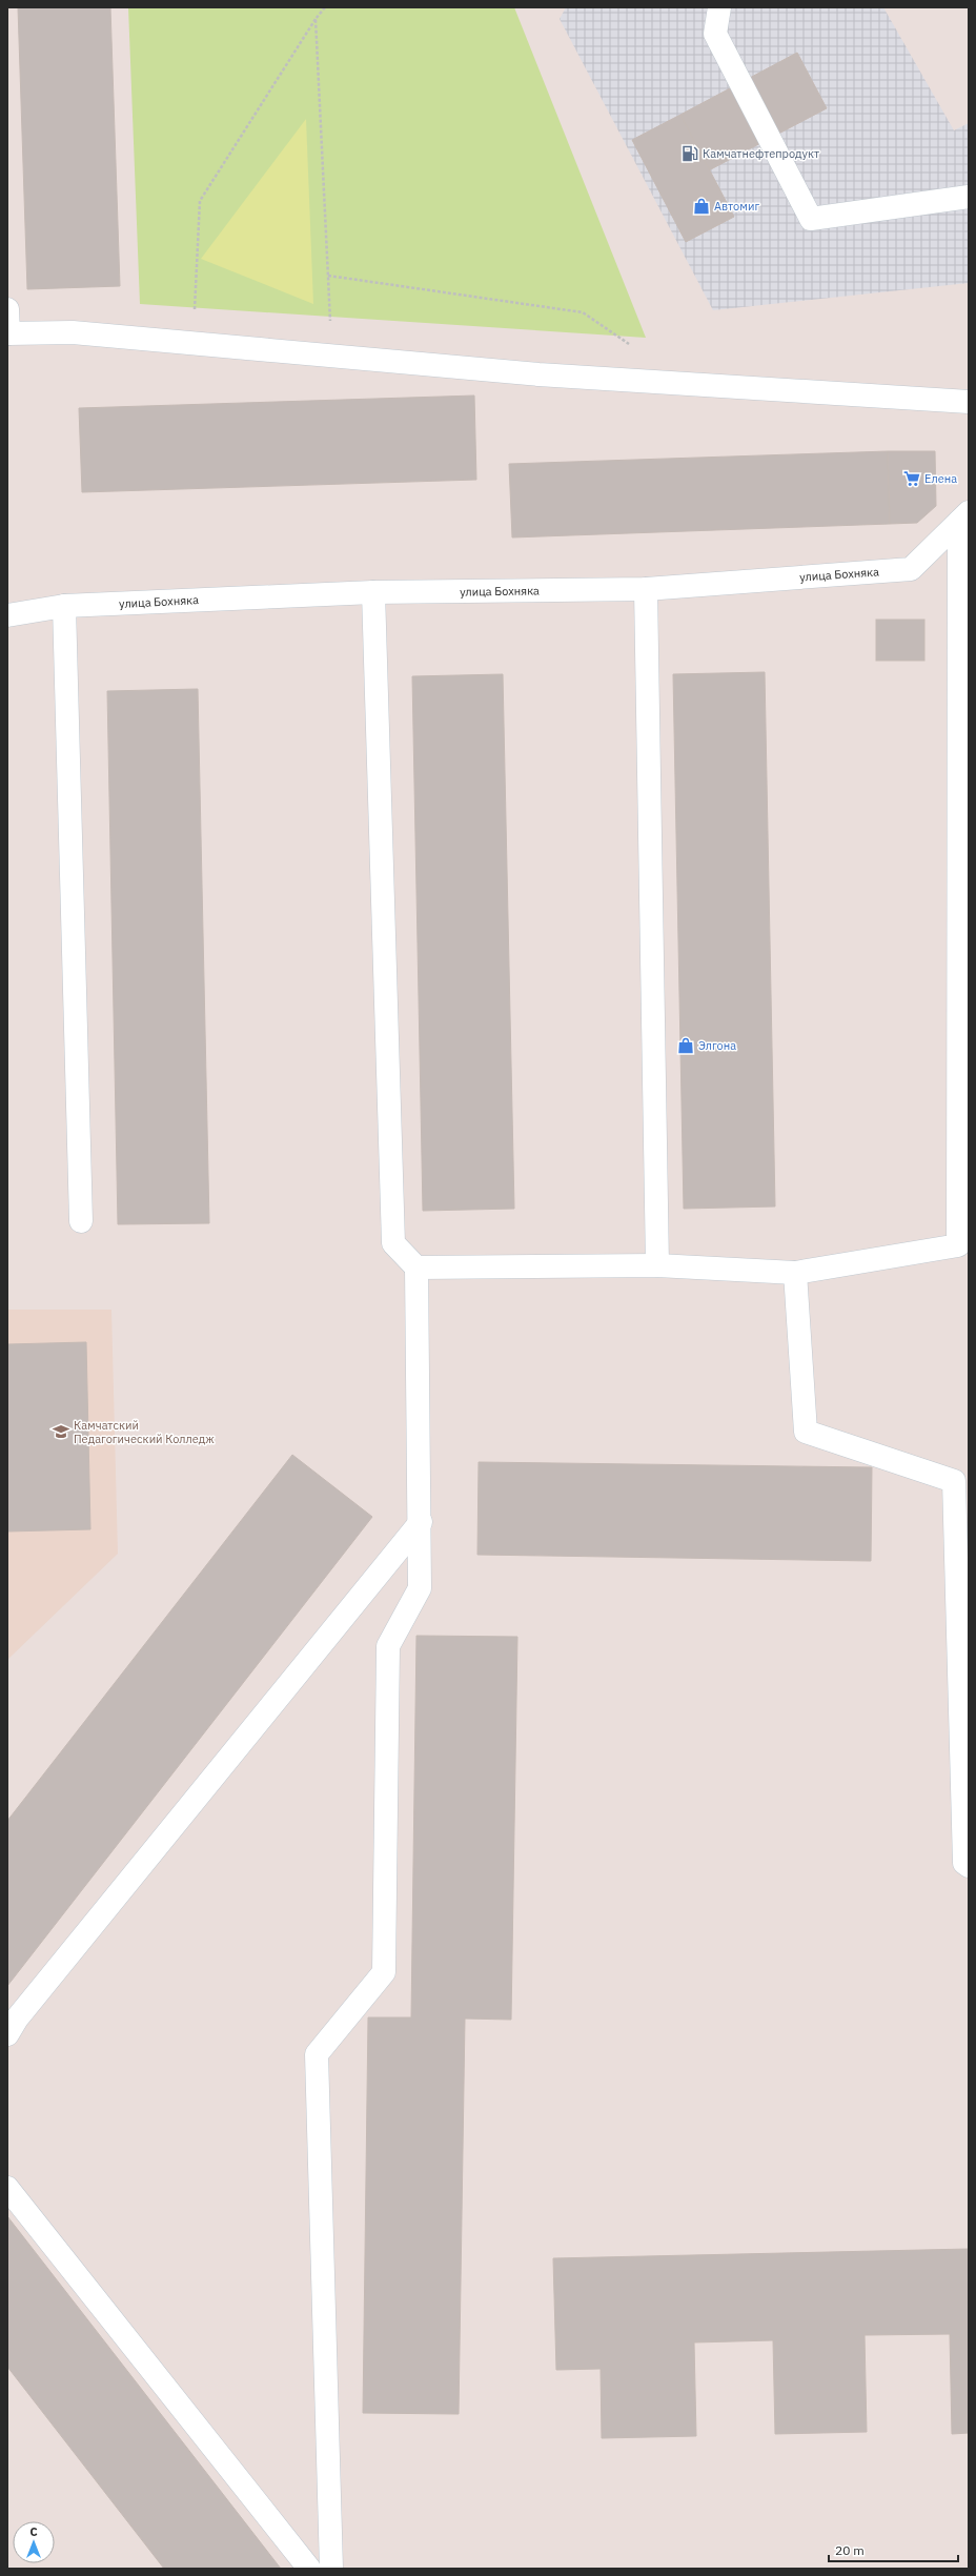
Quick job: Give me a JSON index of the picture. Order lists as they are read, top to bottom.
{
  "streets": {
    "street": ["улица Бохняка"]
  },
  "places": {
    "fuel station": ["Камчатнефтепродукт"],
    "shop": ["Автомиг", "Элгона"],
    "supermarket": ["Елена"],
    "school or university": ["Камчатский Педагогический Колледж"]
  },
  "scale_bar": "20 m",
  "north": "top"
}
